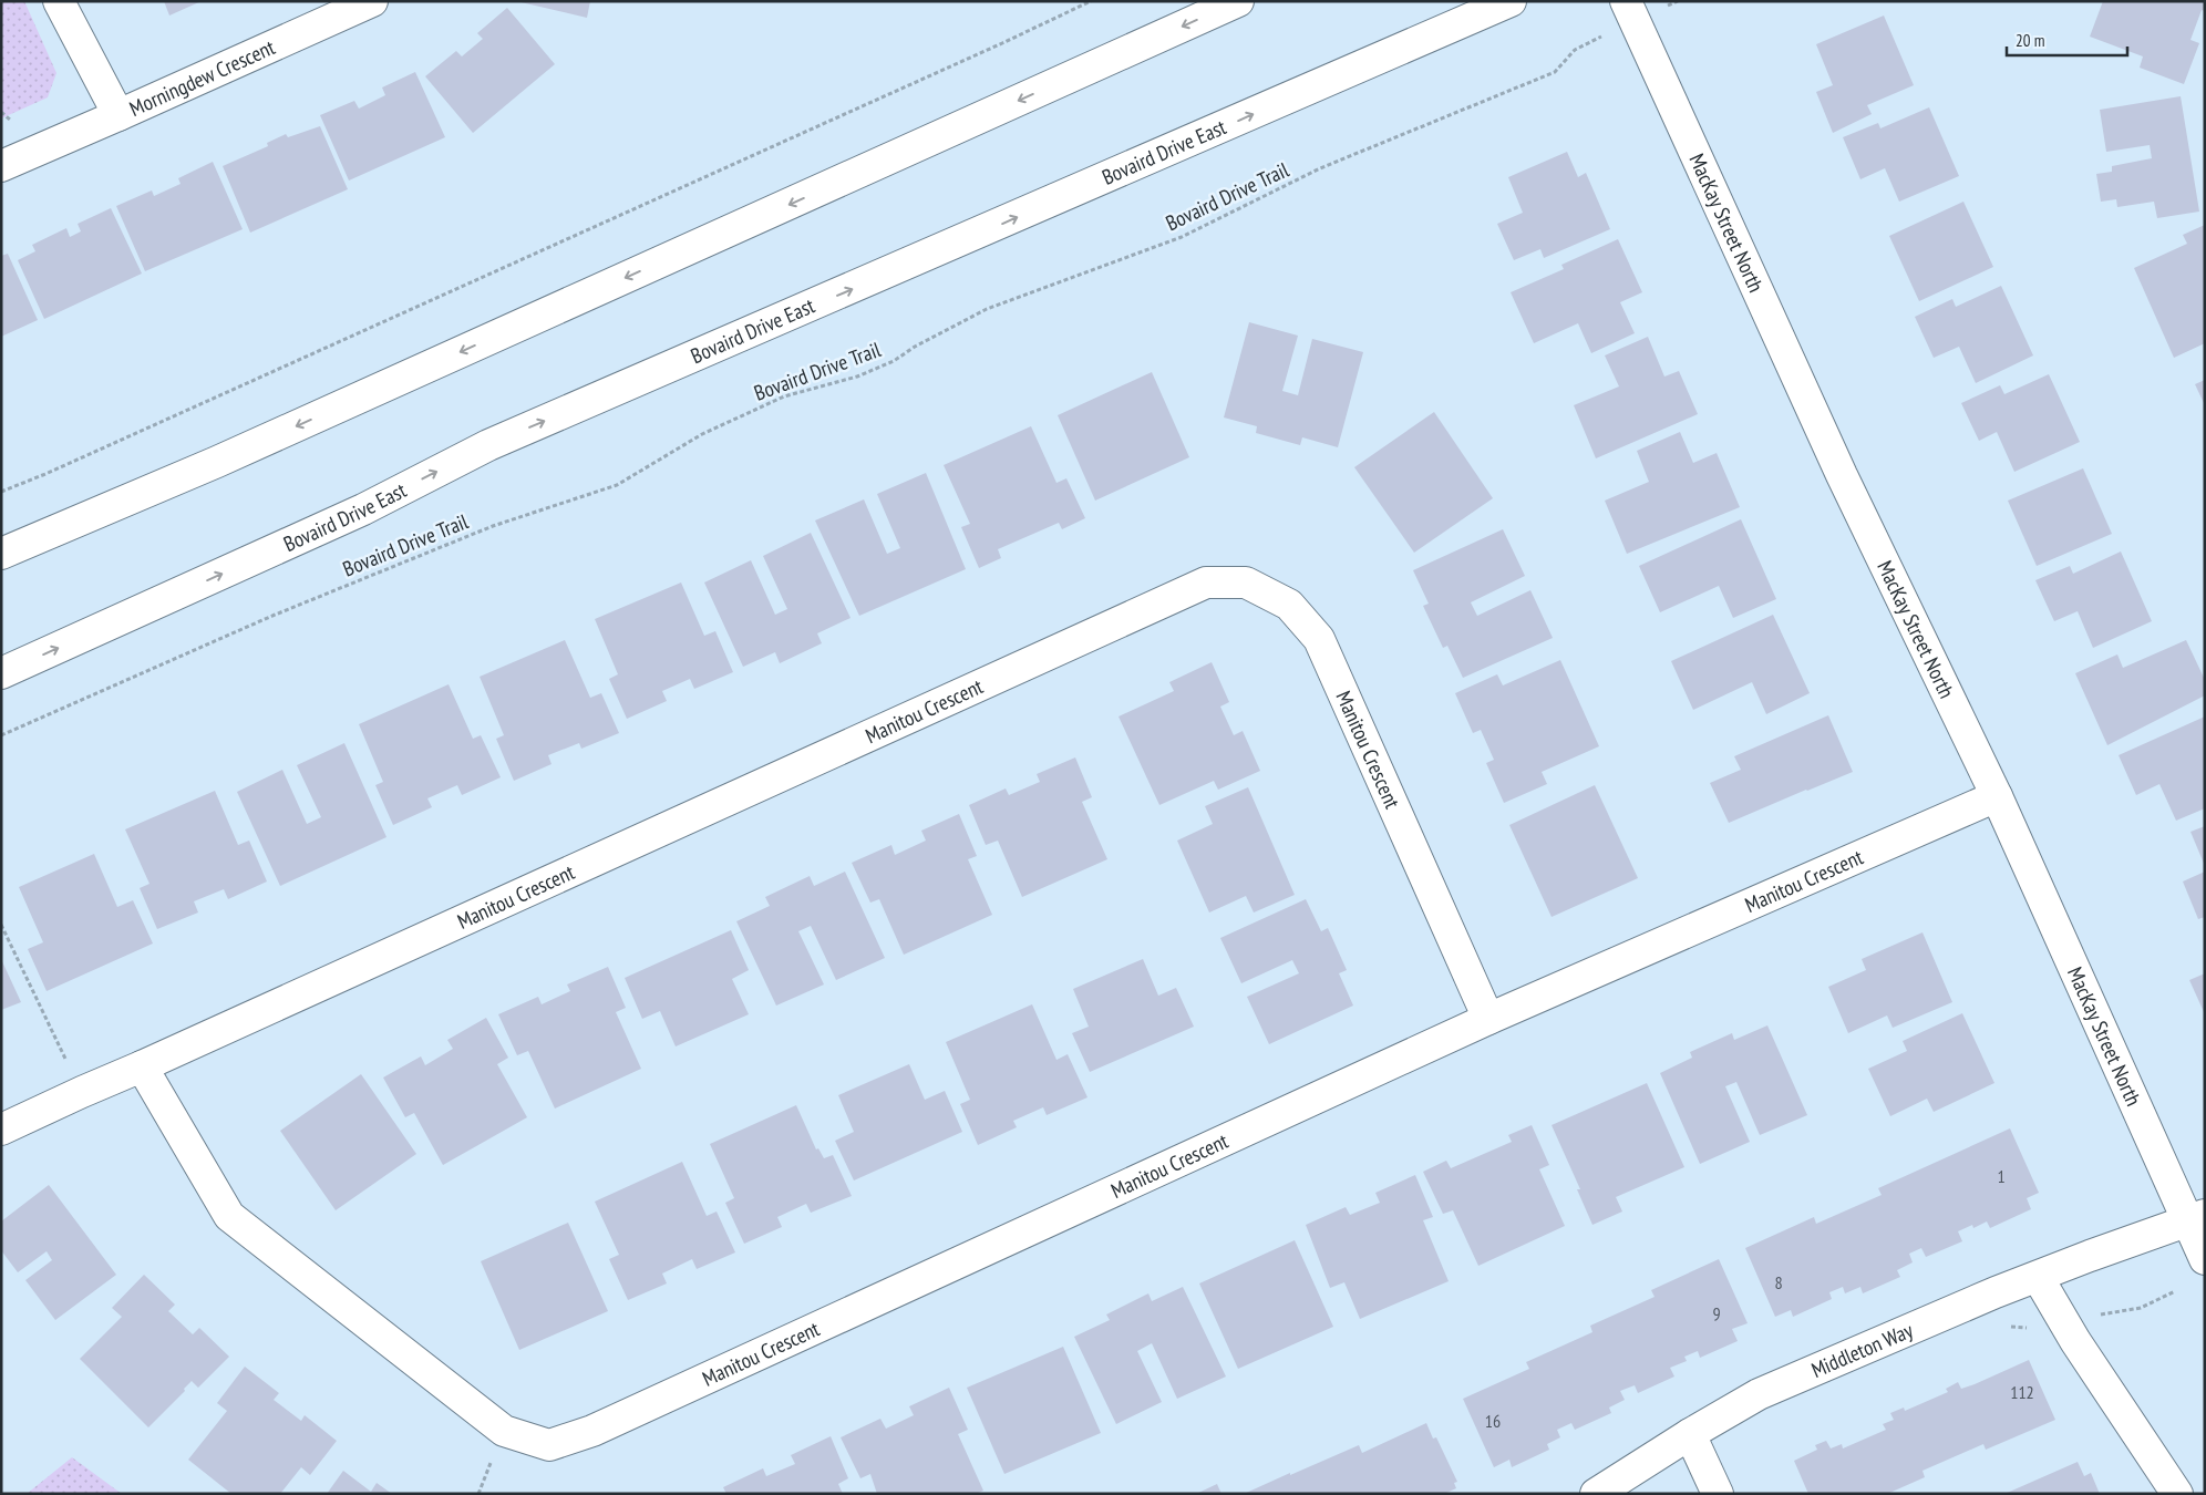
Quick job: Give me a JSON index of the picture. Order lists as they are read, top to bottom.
{
  "streets": {
    "street": [
      "Morningdew Crescent",
      "Bovaird Drive East",
      "MacKay Street North",
      "Manitou Crescent",
      "Middleton Way"
    ],
    "path": ["Bovaird Drive Trail"]
  },
  "crossings": [
    ["MacKay Street North", "Manitou Crescent"],
    ["MacKay Street North", "Middleton Way"]
  ],
  "house_numbers": [
    "1",
    "8",
    "9",
    "112",
    "16"
  ],
  "scale_bar": "20 m"
}
